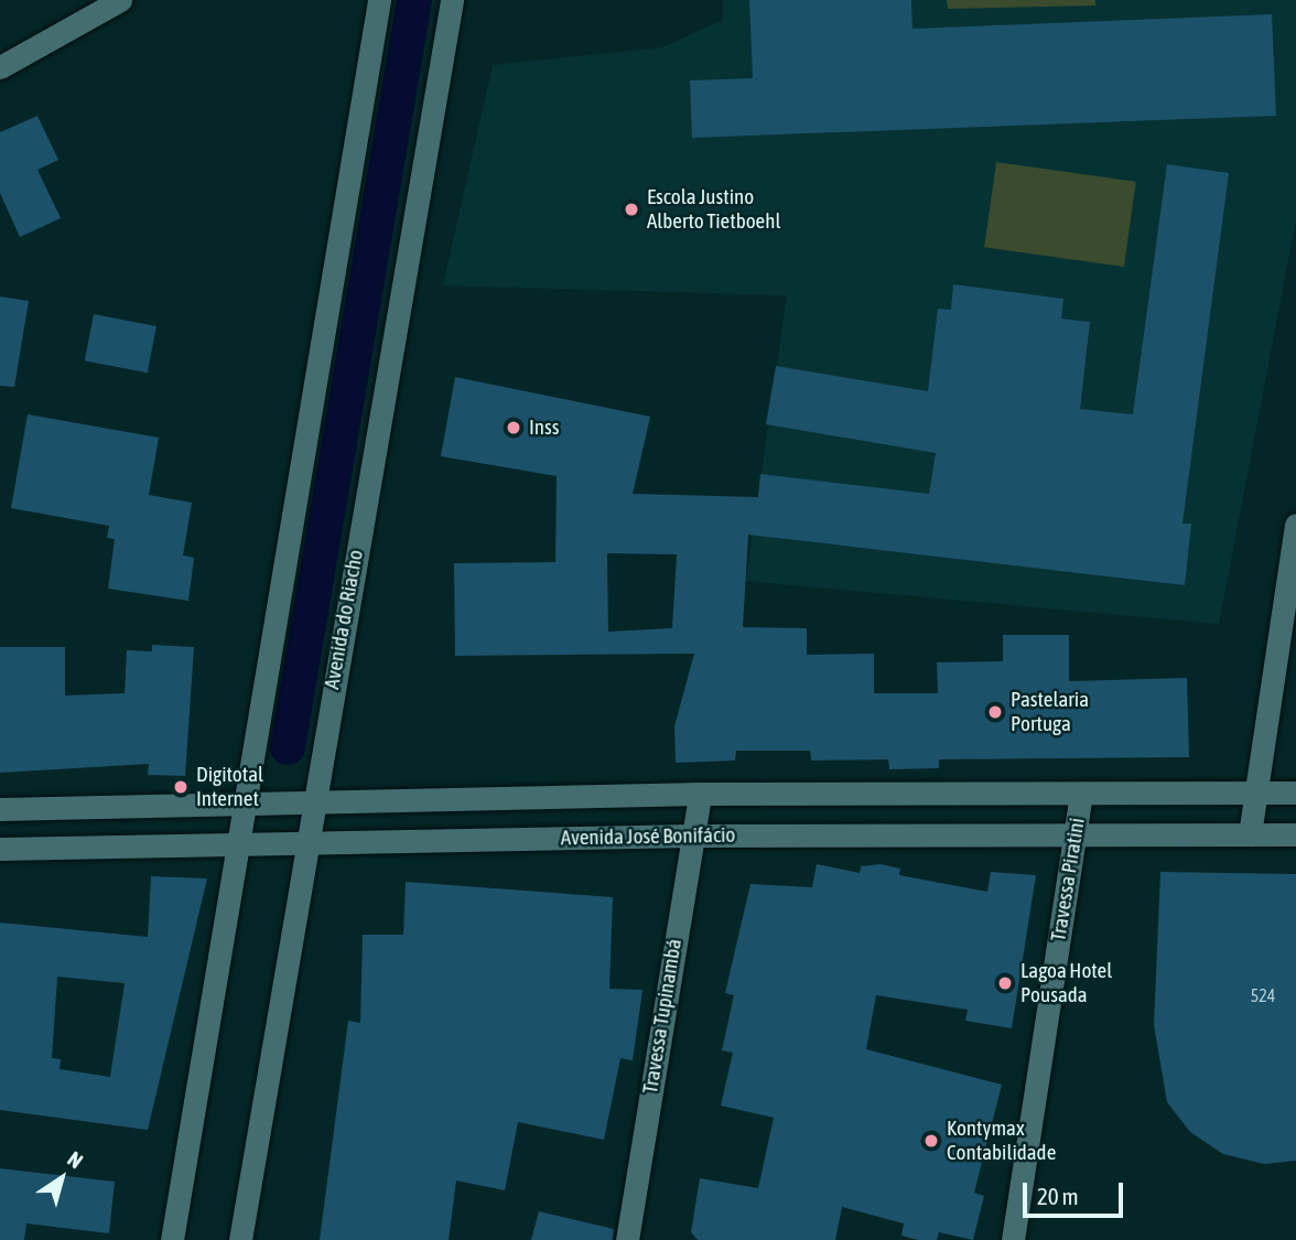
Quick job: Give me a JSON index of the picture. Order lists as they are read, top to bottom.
{
  "streets": {
    "street": [
      "Avenida do Riacho",
      "Avenida José Bonifácio",
      "Travessa Piratini",
      "Travessa Tupinambá"
    ]
  },
  "crossings": [
    ["Avenida do Riacho", "Avenida José Bonifácio"],
    ["Avenida José Bonifácio", "Travessa Piratini"],
    ["Avenida José Bonifácio", "Travessa Tupinambá"]
  ],
  "places": [
    "Escola Justino Alberto Tietboehl",
    "Inss",
    "Pastelaria Portuga",
    "Digitotal Internet",
    "Lagoa Hotel Pousada",
    "Kontymax Contabilidade"
  ],
  "house_numbers": ["524"],
  "scale_bar": "20 m",
  "north": "top right"
}
